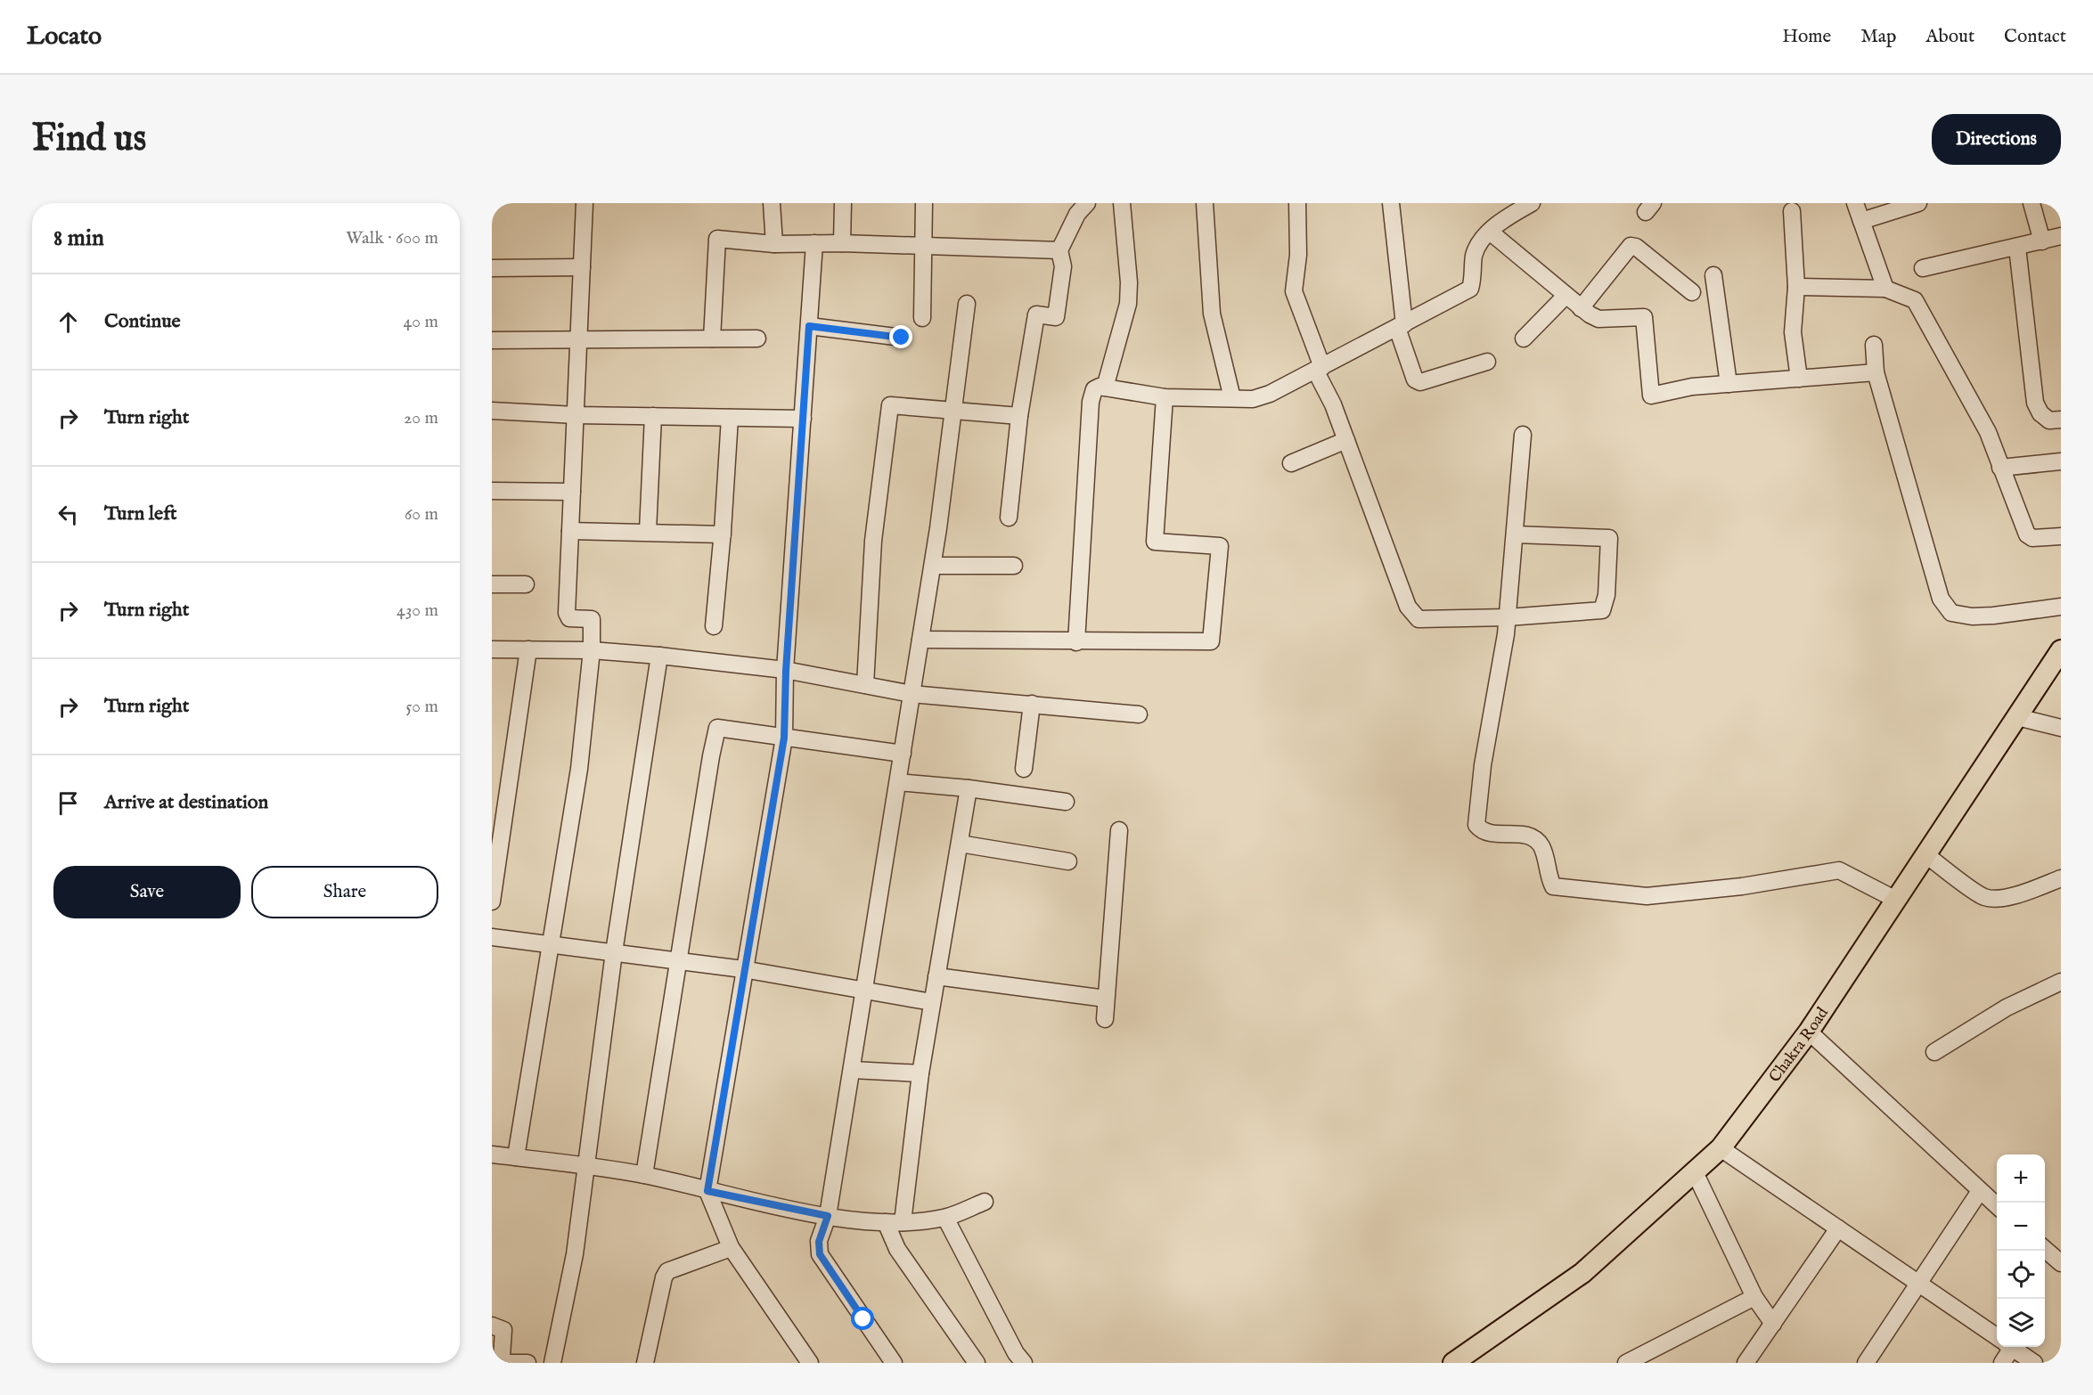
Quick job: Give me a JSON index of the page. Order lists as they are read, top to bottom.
{
  "streets": {
    "main road": ["Chakra Road"]
  },
  "page": {
    "header": "Locato",
    "nav": [
      "Home",
      "Map",
      "About",
      "Contact"
    ],
    "buttons": [
      "Directions",
      ["Save", "Share"]
    ],
    "title": "Find us",
    "heading": ["8 min", "Walk · 600 m"],
    "list": [
      ["Continue", "40 m"],
      ["Turn right", "20 m"],
      ["Turn left", "60 m"],
      ["Turn right", "430 m"],
      ["Turn right", "50 m"],
      "Arrive at destination"
    ],
    "map_buttons": ["+", "−"]
  }
}
